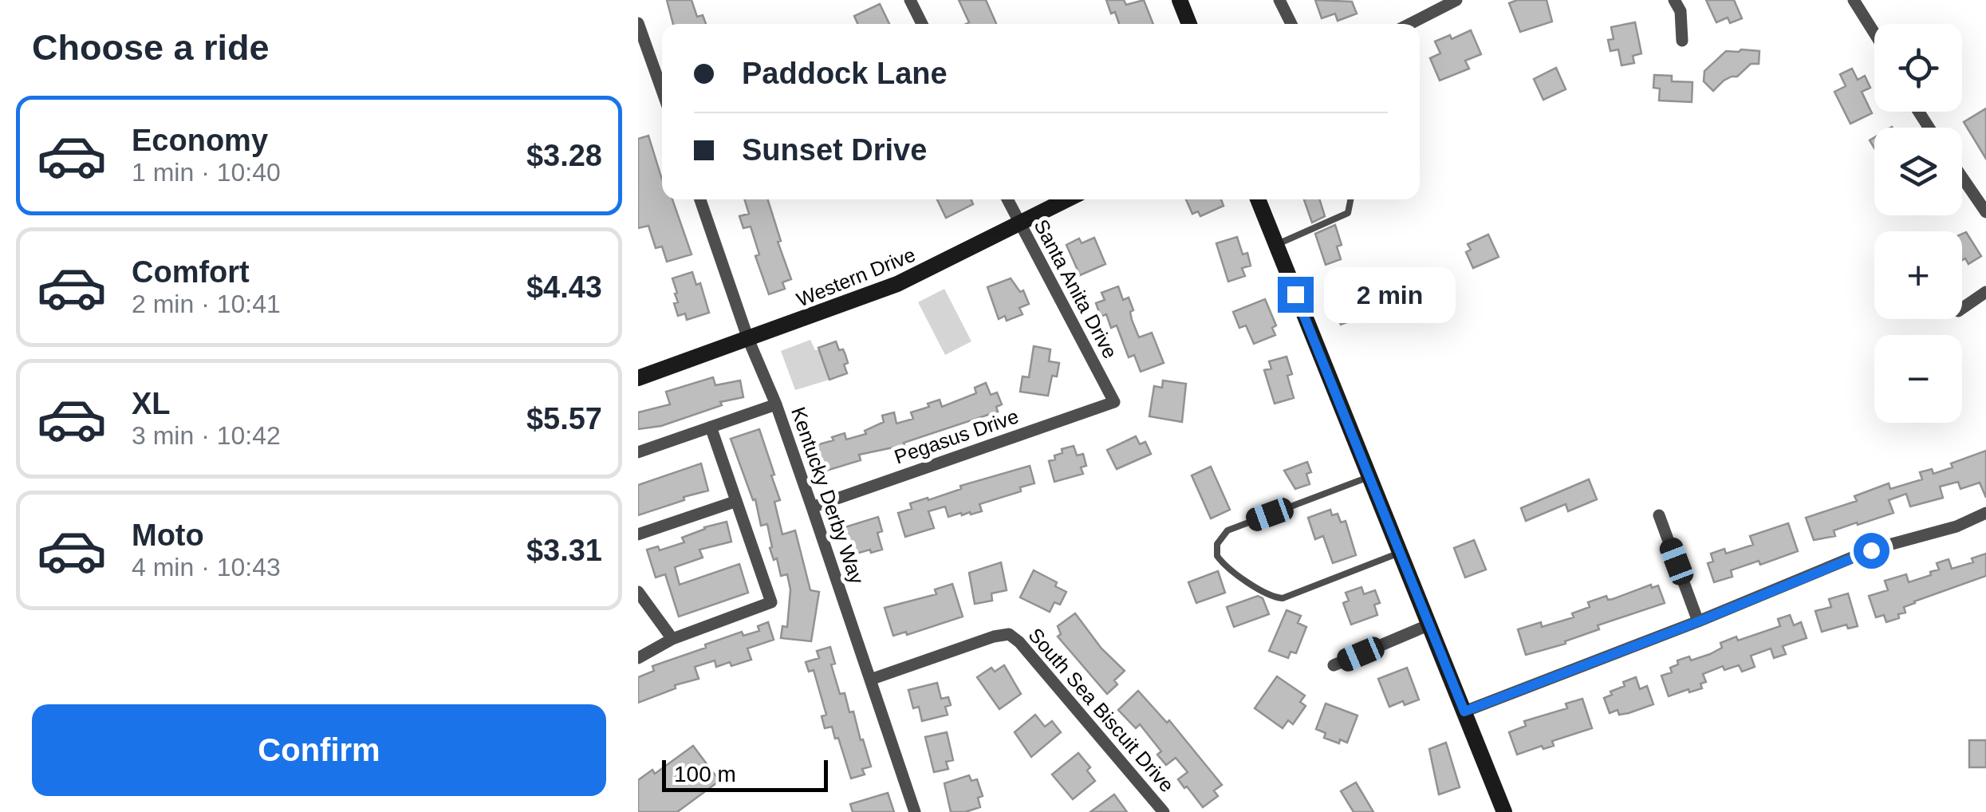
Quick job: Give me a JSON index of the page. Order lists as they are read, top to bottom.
{
  "streets": {
    "main road": ["Western Drive"],
    "street": [
      "Santa Anita Drive",
      "Pegasus Drive",
      "Kentucky Derby Way",
      "South Sea Biscuit Drive"
    ]
  },
  "crossings": [
    ["Western Drive", "Santa Anita Drive"],
    ["Western Drive", "Kentucky Derby Way"],
    ["Santa Anita Drive", "Pegasus Drive"],
    ["Pegasus Drive", "Kentucky Derby Way"],
    ["Kentucky Derby Way", "South Sea Biscuit Drive"]
  ],
  "scale_bar": "100 m",
  "page": {
    "heading": "Choose a ride",
    "map_buttons": ["+", "−"],
    "banner": ["Paddock Lane", "Sunset Drive"],
    "list": [
      {
        "name": "Economy",
        "note": "1 min · 10:40",
        "value": "$3.28"
      },
      {
        "name": "Comfort",
        "note": "2 min · 10:41",
        "value": "$4.43"
      },
      {
        "name": "XL",
        "note": "3 min · 10:42",
        "value": "$5.57"
      },
      {
        "name": "Moto",
        "note": "4 min · 10:43",
        "value": "$3.31"
      }
    ],
    "bubble": "2 min",
    "buttons": "Confirm",
    "scale": "100 m"
  }
}
